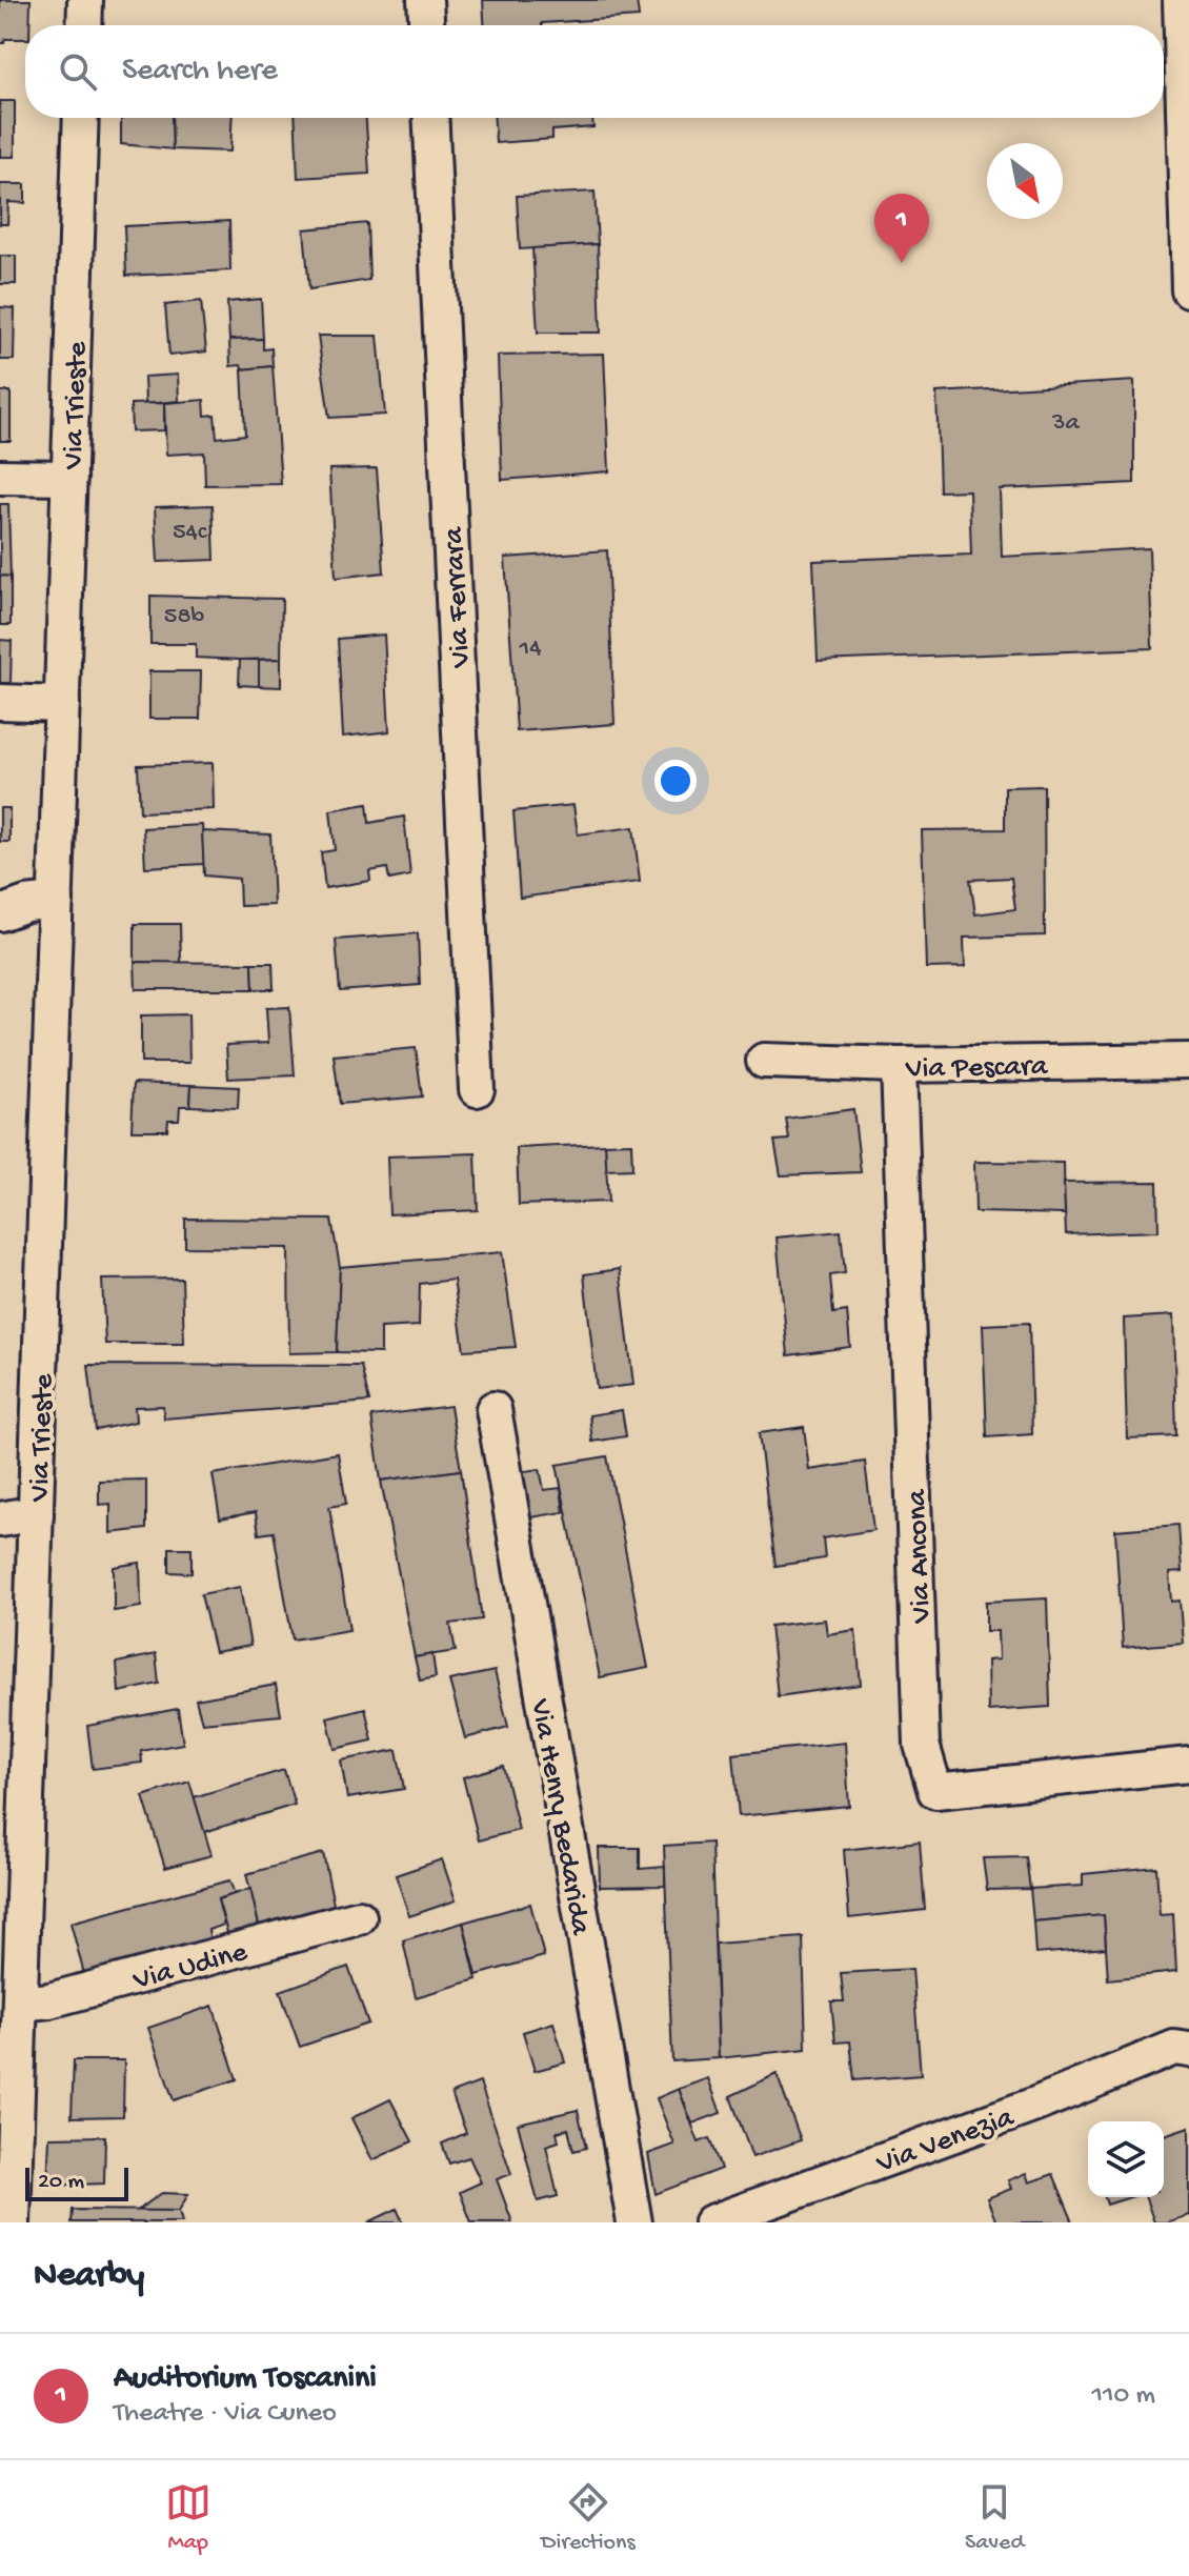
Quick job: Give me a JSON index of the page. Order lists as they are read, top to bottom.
{
  "streets": {
    "street": [
      "Via Trieste",
      "Via Ferrara",
      "Via Pescara",
      "Via Ancona",
      "Via Henry Bedarida",
      "Via Udine",
      "Via Venezia"
    ]
  },
  "crossings": [
    ["Via Trieste", "Via Udine"],
    ["Via Pescara", "Via Ancona"]
  ],
  "house_numbers": [
    "3a",
    "54c",
    "58b",
    "14"
  ],
  "scale_bar": "20 m",
  "north": "bottom right",
  "page": {
    "search": "Search here",
    "pins": "1",
    "scale": "20 m",
    "heading": "Nearby",
    "list": [
      {
        "mark": "1",
        "name": "Auditorium Toscanini",
        "note": "Theatre · Via Cuneo",
        "value": "110 m"
      }
    ],
    "nav": ["Map", "Directions", "Saved"]
  }
}
